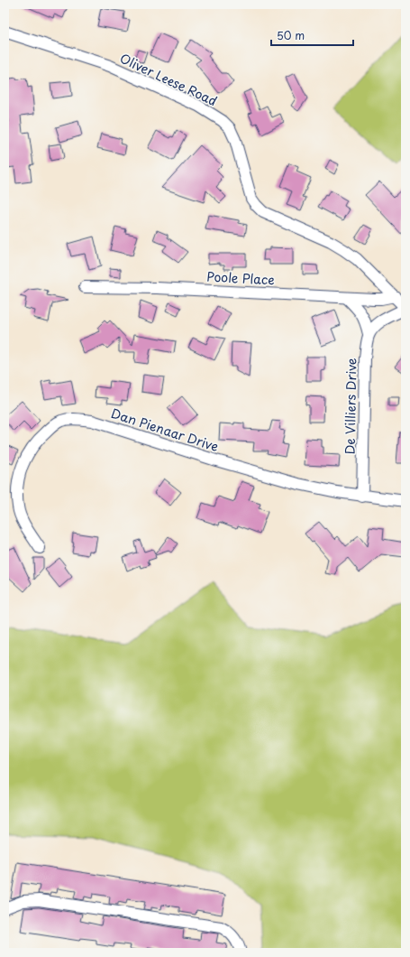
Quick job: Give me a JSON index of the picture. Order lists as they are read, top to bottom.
{
  "streets": {
    "street": [
      "Oliver Leese Road",
      "Poole Place",
      "De Villiers Drive",
      "Dan Pienaar Drive"
    ]
  },
  "crossings": [
    ["Oliver Leese Road", "Poole Place"],
    ["De Villiers Drive", "Dan Pienaar Drive"]
  ],
  "scale_bar": "50 m"
}
